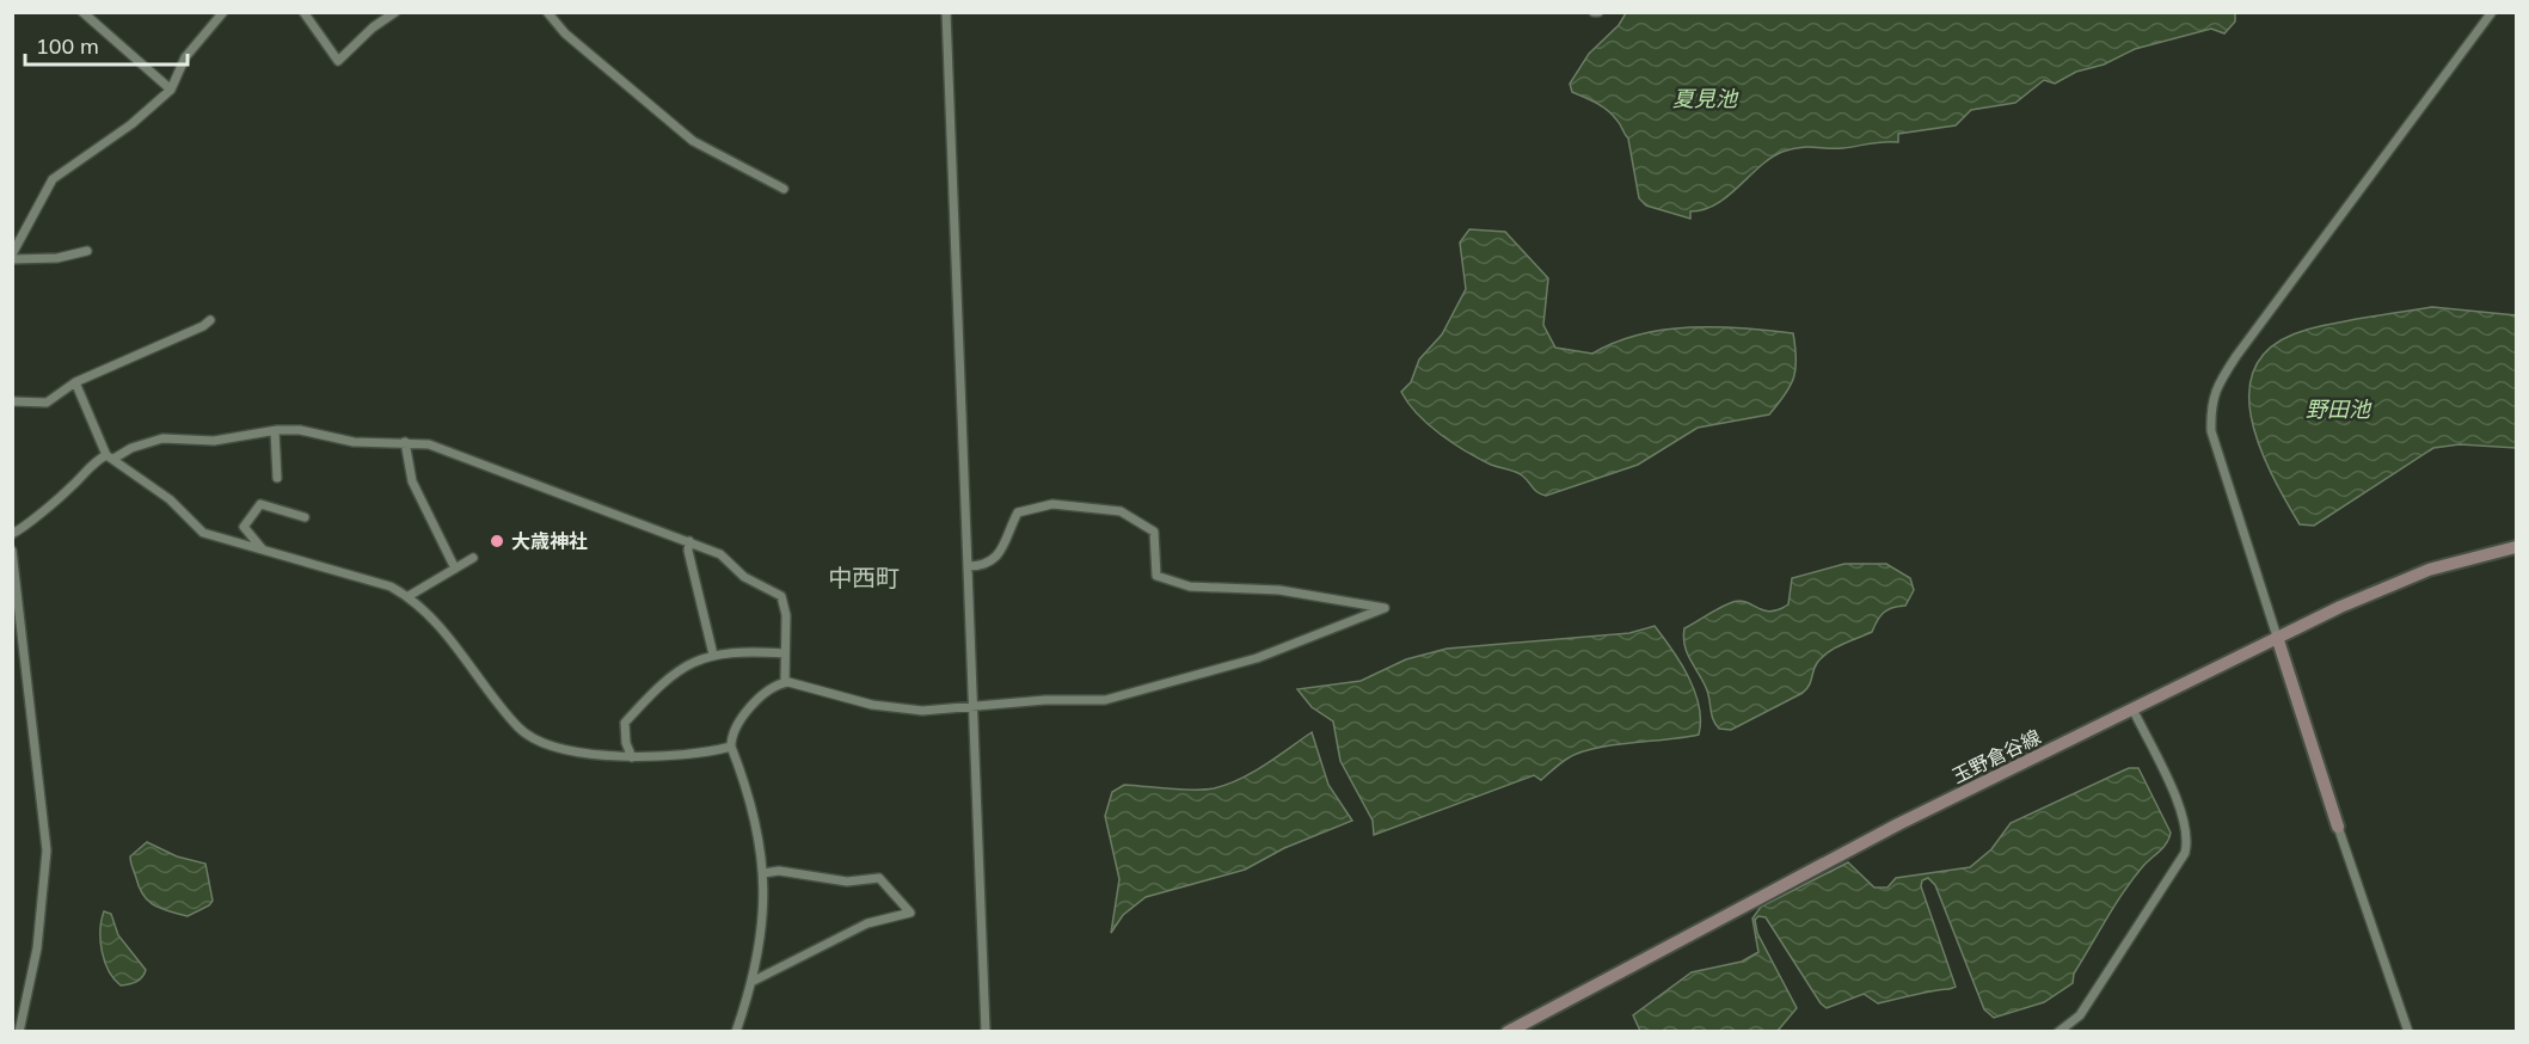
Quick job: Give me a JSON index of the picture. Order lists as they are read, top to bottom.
{
  "streets": {
    "main road": ["玉野倉谷線"]
  },
  "districts": ["中西町"],
  "water": ["夏見池", "野田池"],
  "places": ["大歳神社"],
  "scale_bar": "100 m"
}
